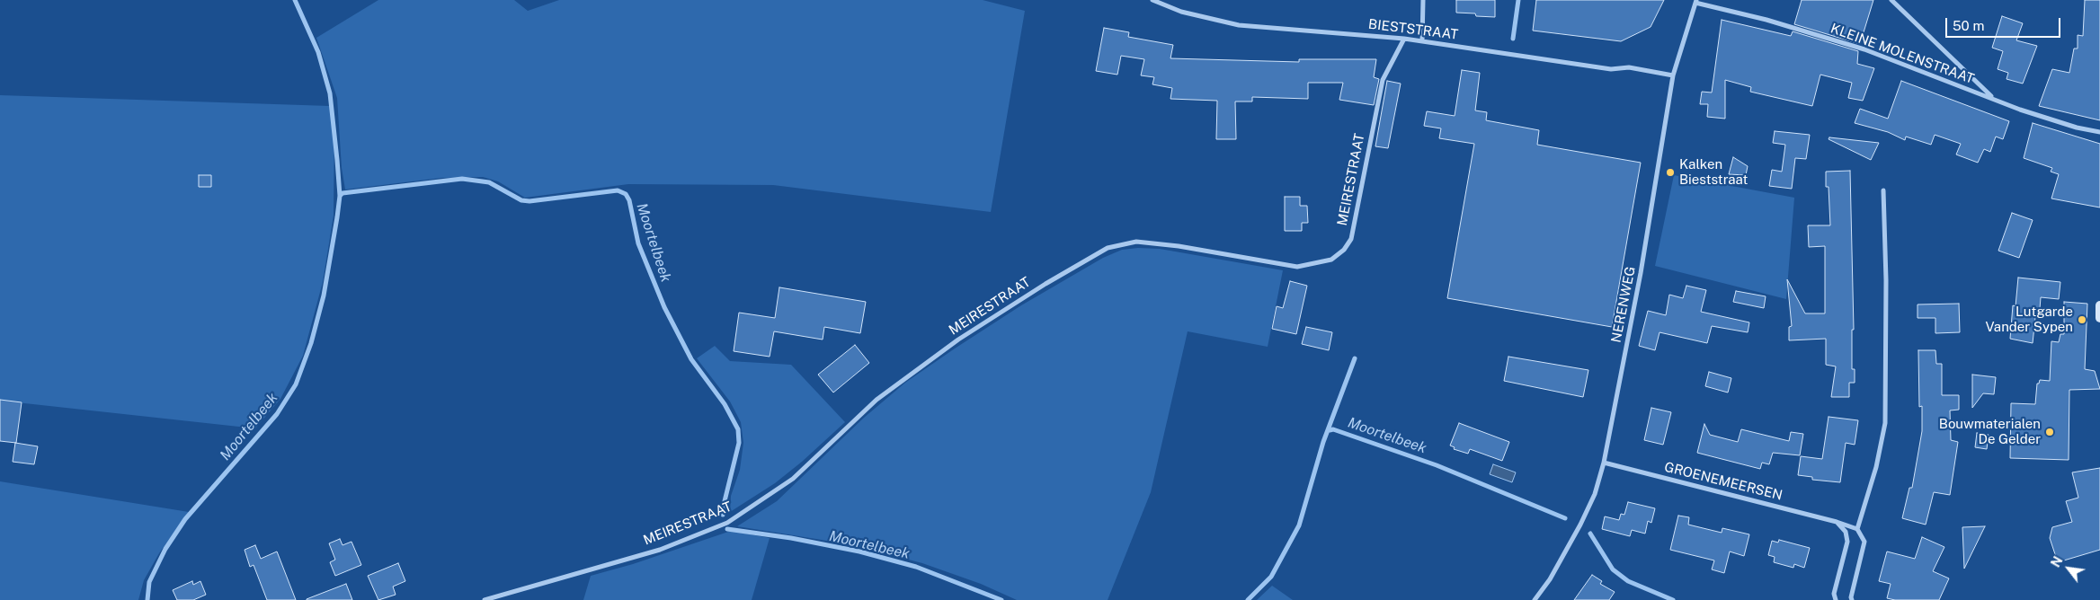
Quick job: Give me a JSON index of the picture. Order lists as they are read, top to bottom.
{
  "streets": {
    "street": [
      "BIESTSTRAAT",
      "KLEINE MOLENSTRAAT",
      "MEIRESTRAAT",
      "NERENWEG",
      "GROENEMEERSEN"
    ]
  },
  "crossings": [
    ["BIESTSTRAAT", "MEIRESTRAAT"],
    ["BIESTSTRAAT", "NERENWEG"],
    ["KLEINE MOLENSTRAAT", "NERENWEG"],
    ["NERENWEG", "GROENEMEERSEN"]
  ],
  "water": ["Moortelbeek"],
  "places": ["Kalken Bieststraat", "Lutgarde Vander Sypen", "Bouwmaterialen De Gelder"],
  "scale_bar": "50 m",
  "north": "top left"
}
